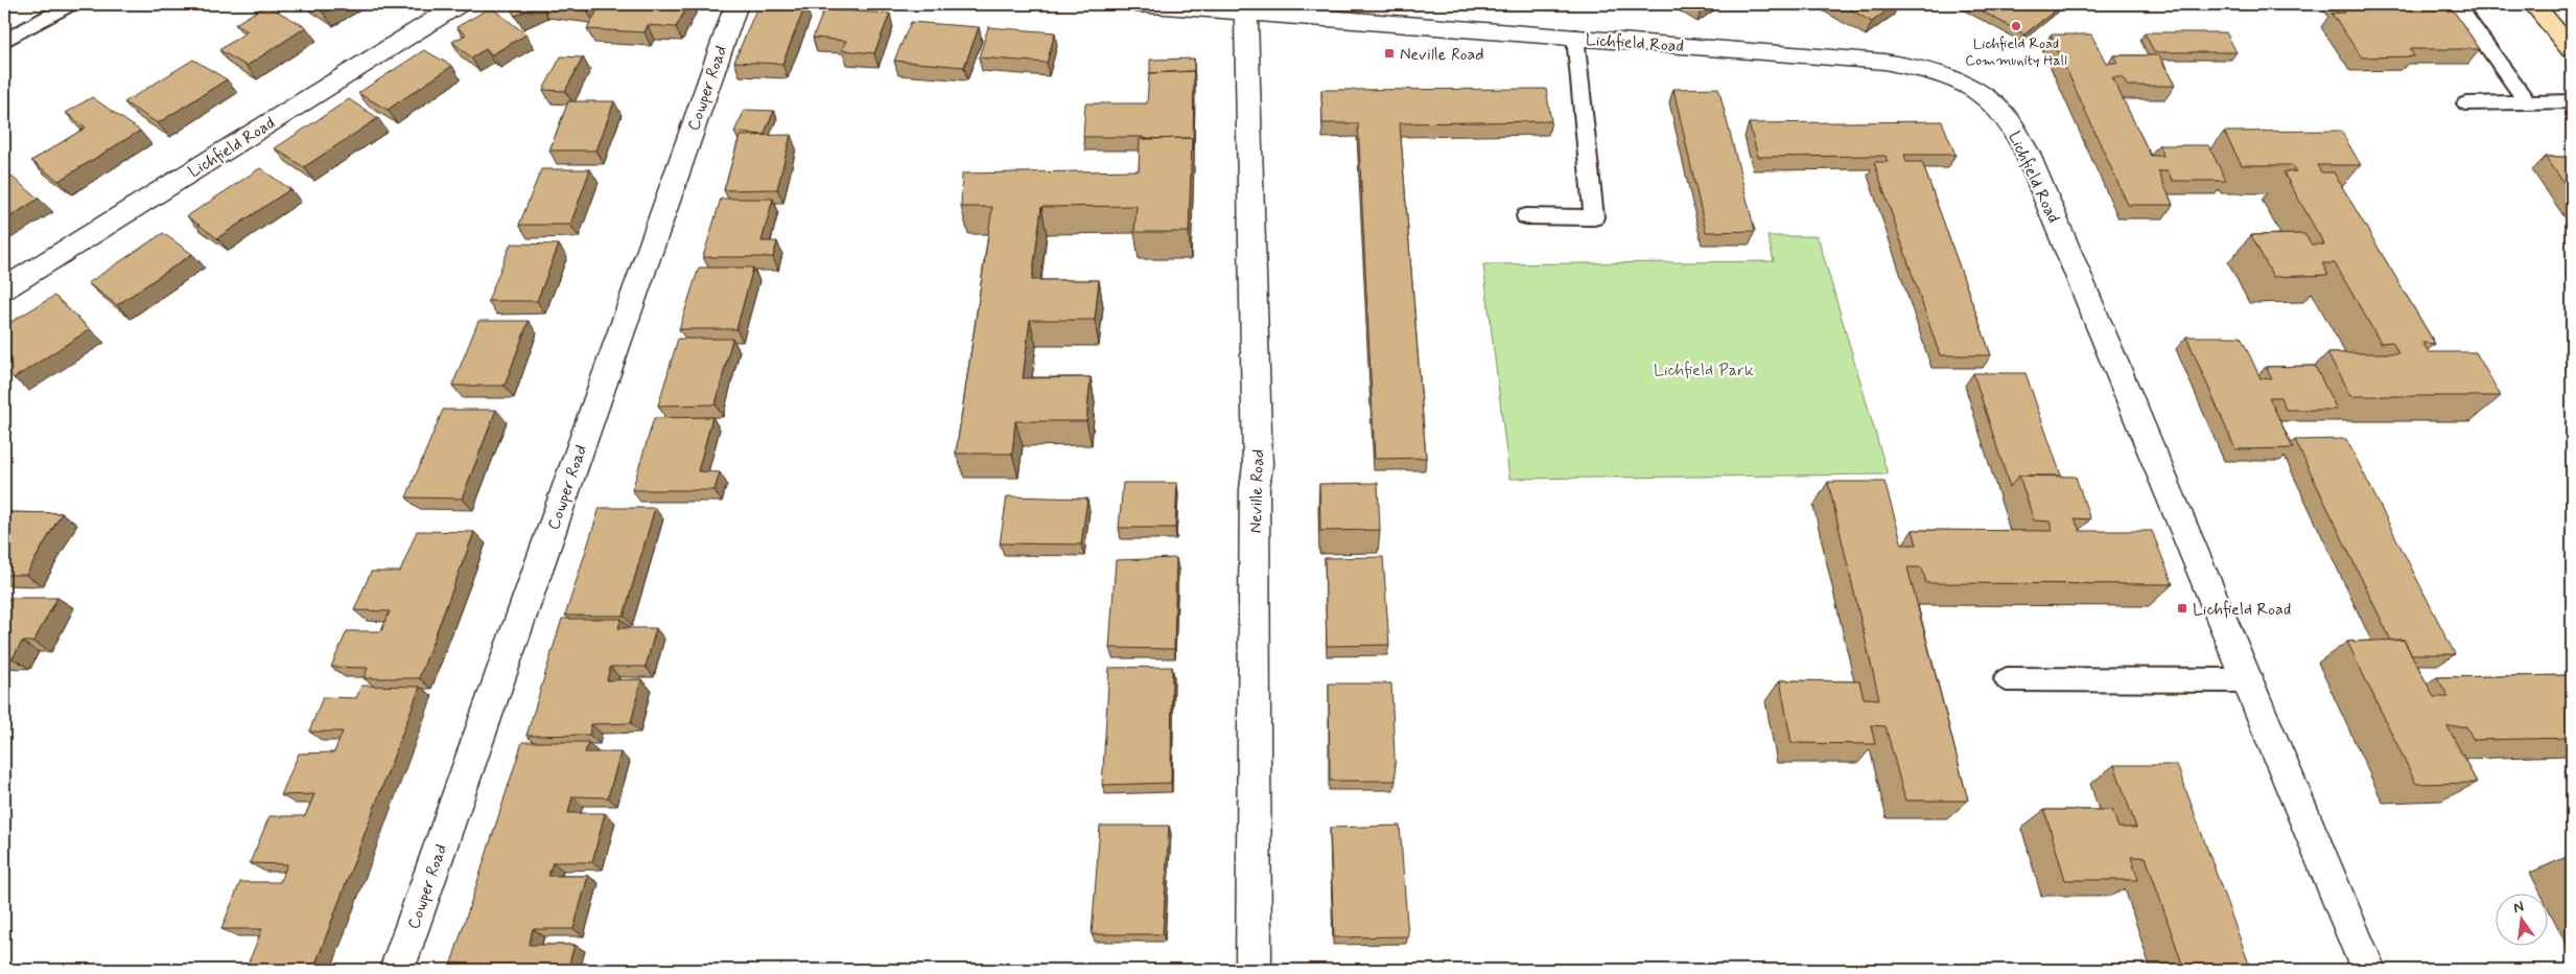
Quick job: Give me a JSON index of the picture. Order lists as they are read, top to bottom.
{
  "streets": {
    "street": ["Lichfield Road", "Cowper Road", "Neville Road"]
  },
  "crossings": [
    ["Lichfield Road", "Neville Road"]
  ],
  "parks": ["Lichfield Park"],
  "places": {
    "other": ["Lichfield Road Community Hall"],
    "transit": ["Neville Road", "Lichfield Road"]
  },
  "north": "top"
}
